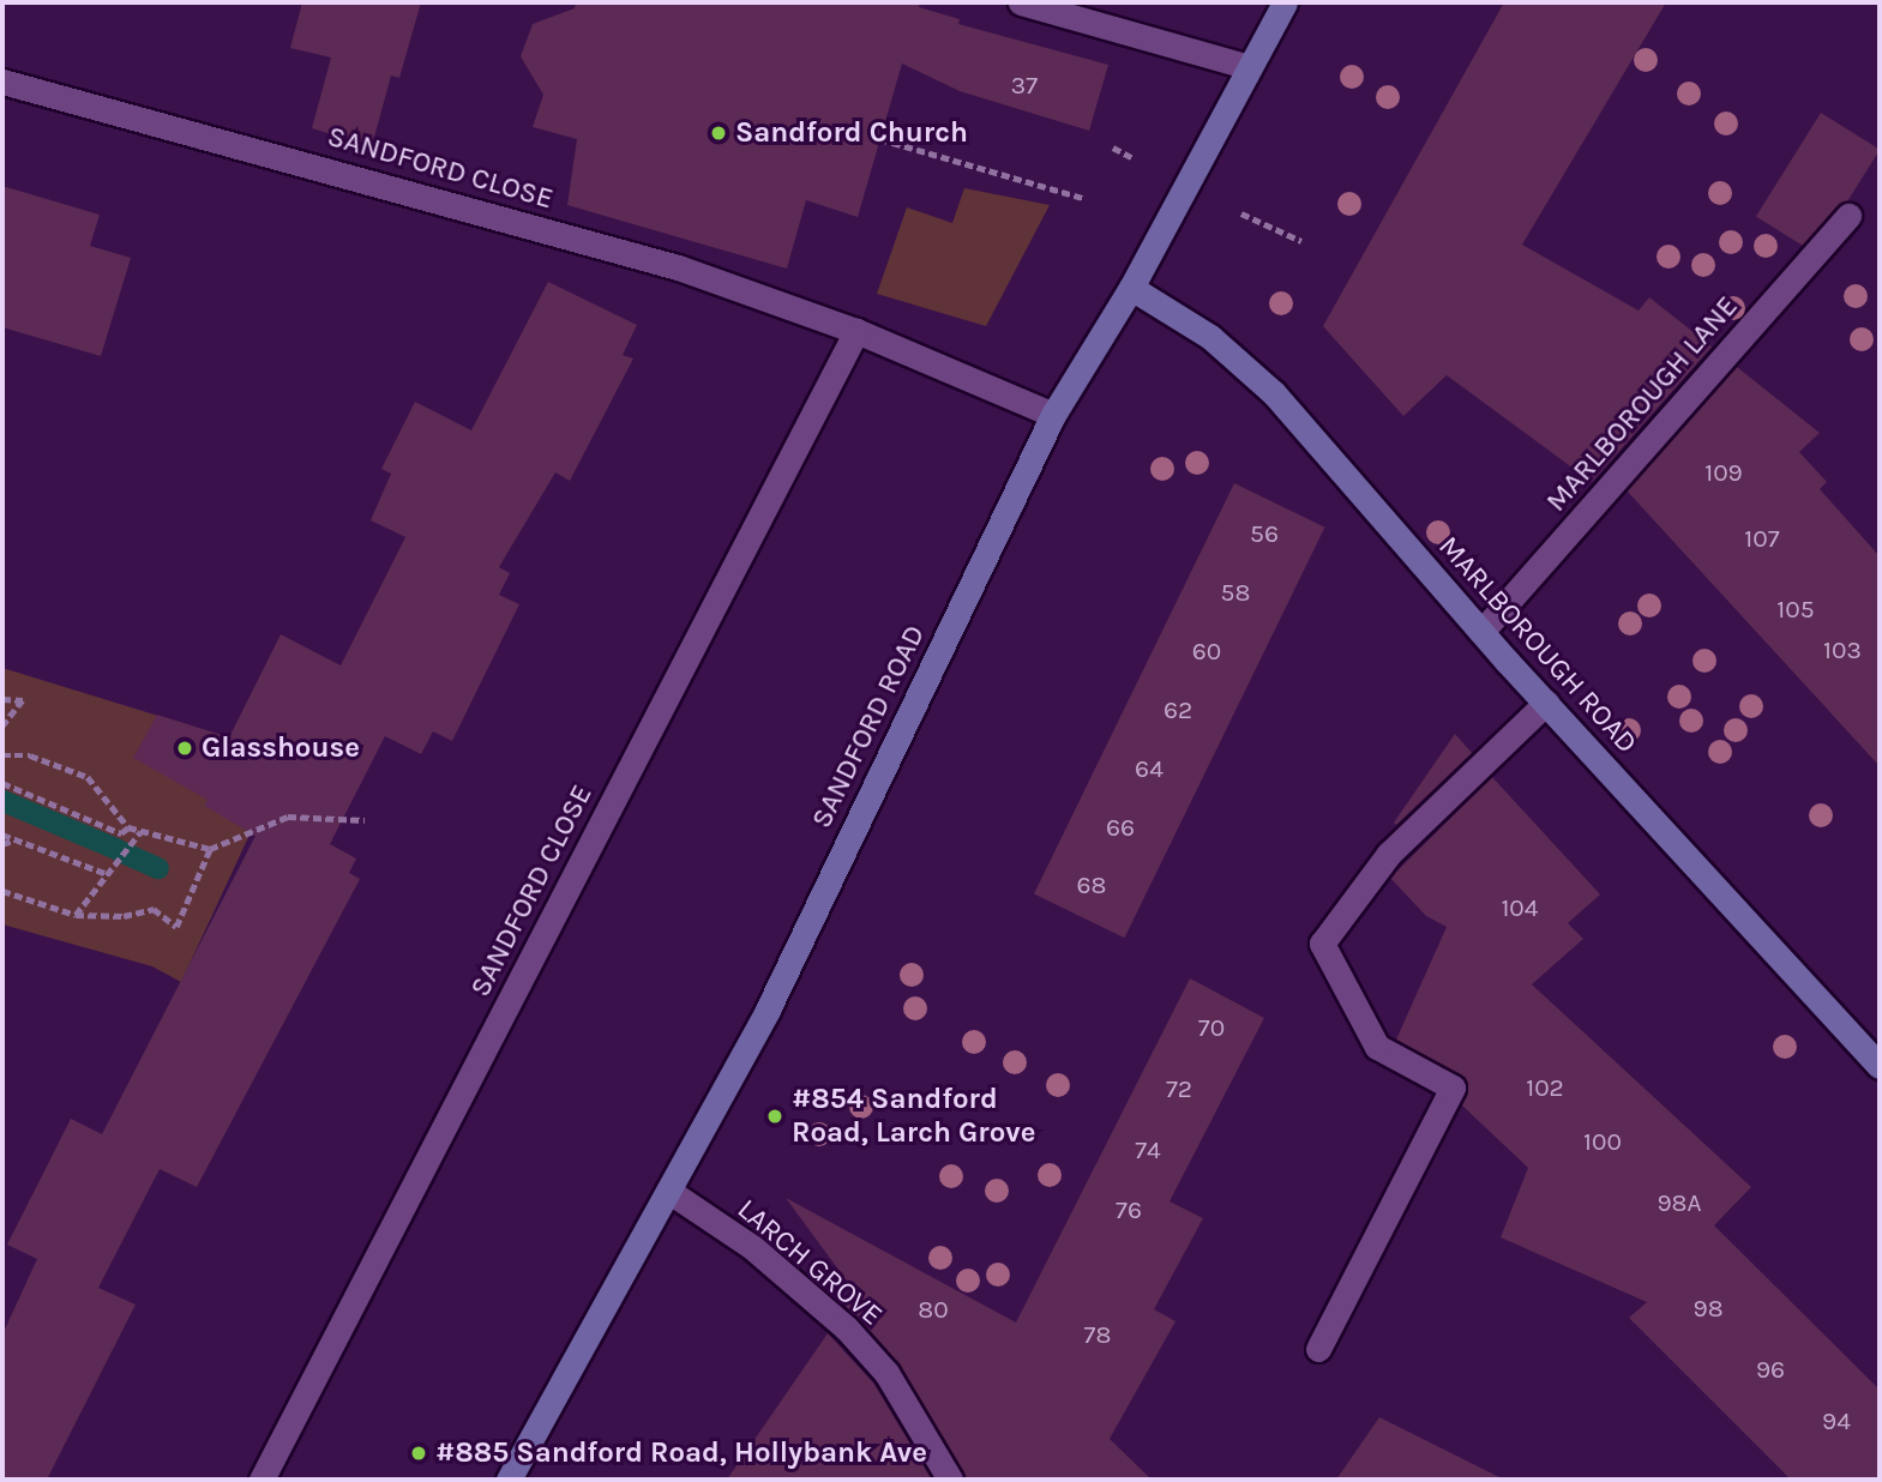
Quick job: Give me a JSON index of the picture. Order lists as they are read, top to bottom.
{
  "streets": {
    "main road": ["MARLBOROUGH ROAD", "SANDFORD ROAD"],
    "street": ["SANDFORD CLOSE", "MARLBOROUGH LANE", "LARCH GROVE"]
  },
  "crossings": [
    ["SANDFORD CLOSE", "SANDFORD ROAD"],
    ["MARLBOROUGH LANE", "MARLBOROUGH ROAD"],
    ["MARLBOROUGH ROAD", "SANDFORD ROAD"],
    ["SANDFORD ROAD", "LARCH GROVE"]
  ],
  "places": [
    "Sandford Church",
    "Glasshouse",
    "#854 Sandford Road, Larch Grove",
    "#885 Sandford Road, Hollybank Ave"
  ],
  "house_numbers": [
    "37",
    "109",
    "56",
    "107",
    "58",
    "105",
    "103",
    "60",
    "62",
    "64",
    "66",
    "68",
    "104",
    "70",
    "102",
    "72",
    "100",
    "74",
    "98A",
    "76",
    "98",
    "80",
    "78",
    "96",
    "94"
  ]
}
